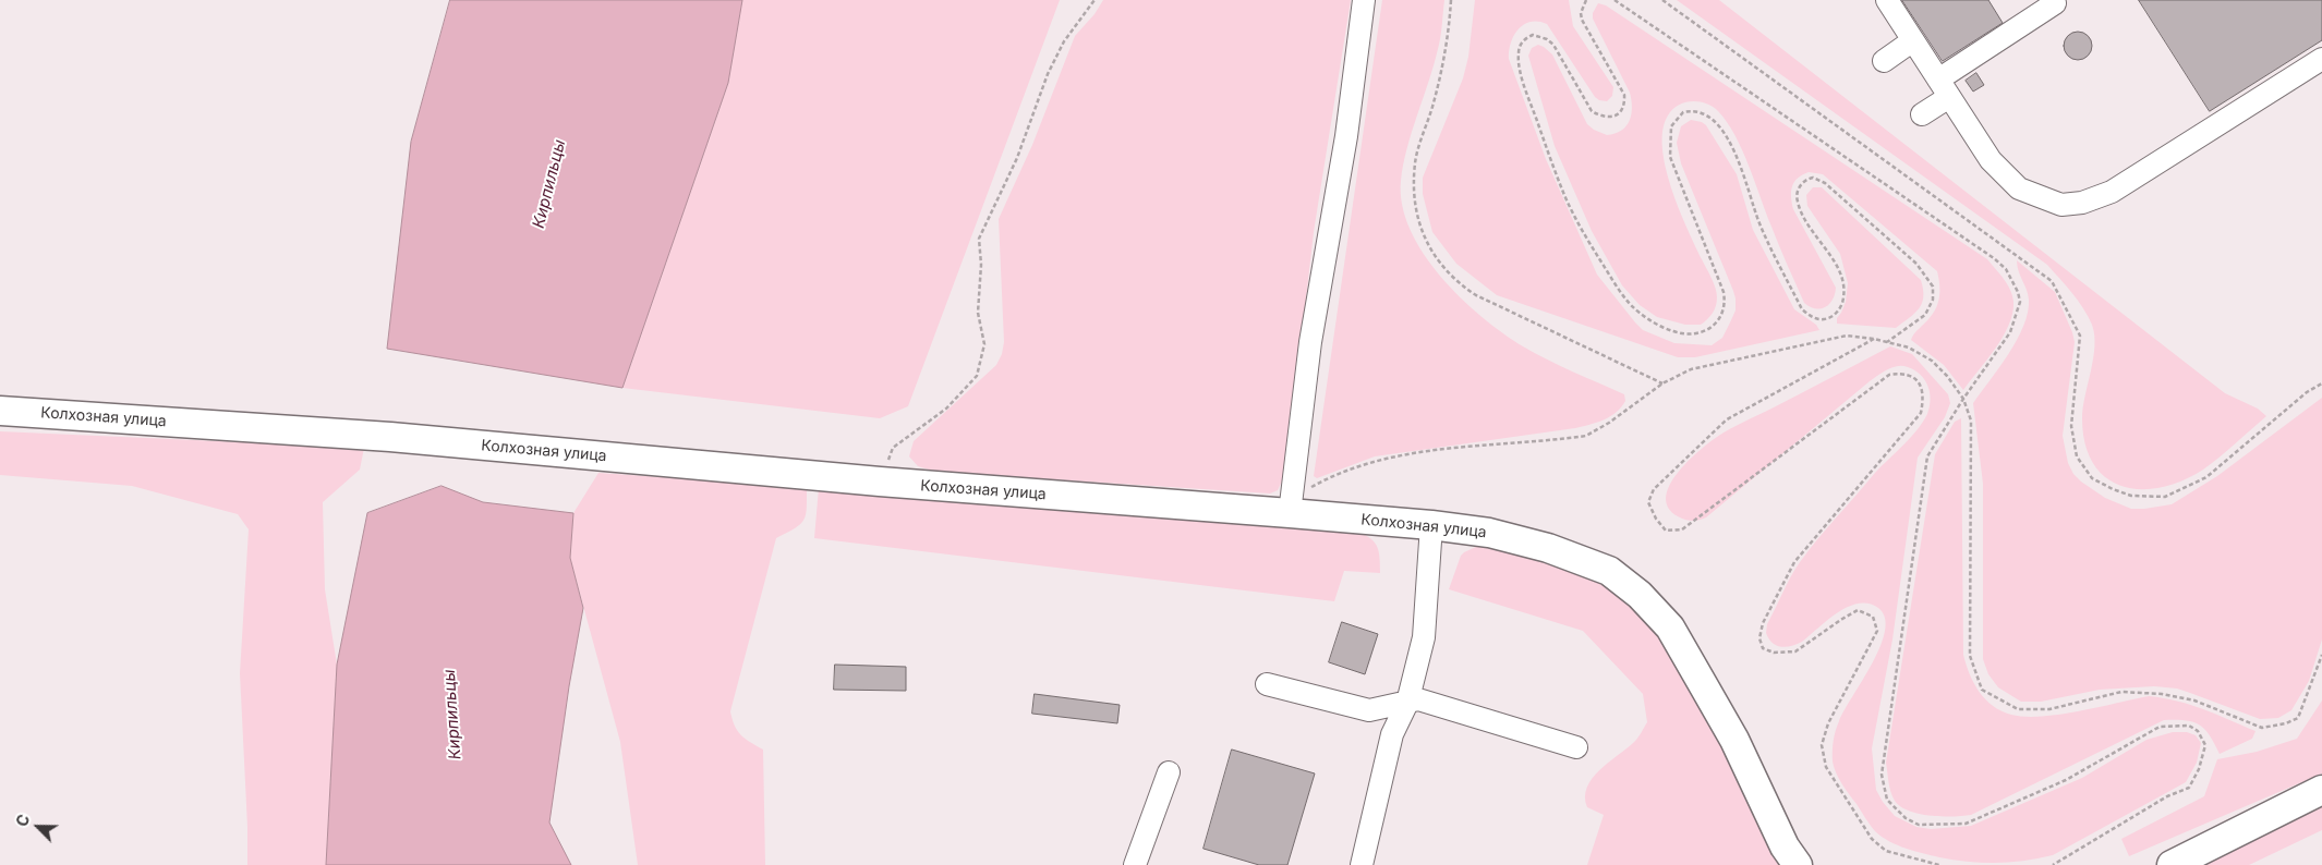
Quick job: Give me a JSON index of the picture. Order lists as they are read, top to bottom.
{
  "streets": {
    "main road": ["Колхозная улица"]
  },
  "water": ["Кирпильцы"],
  "north": "top left"
}
